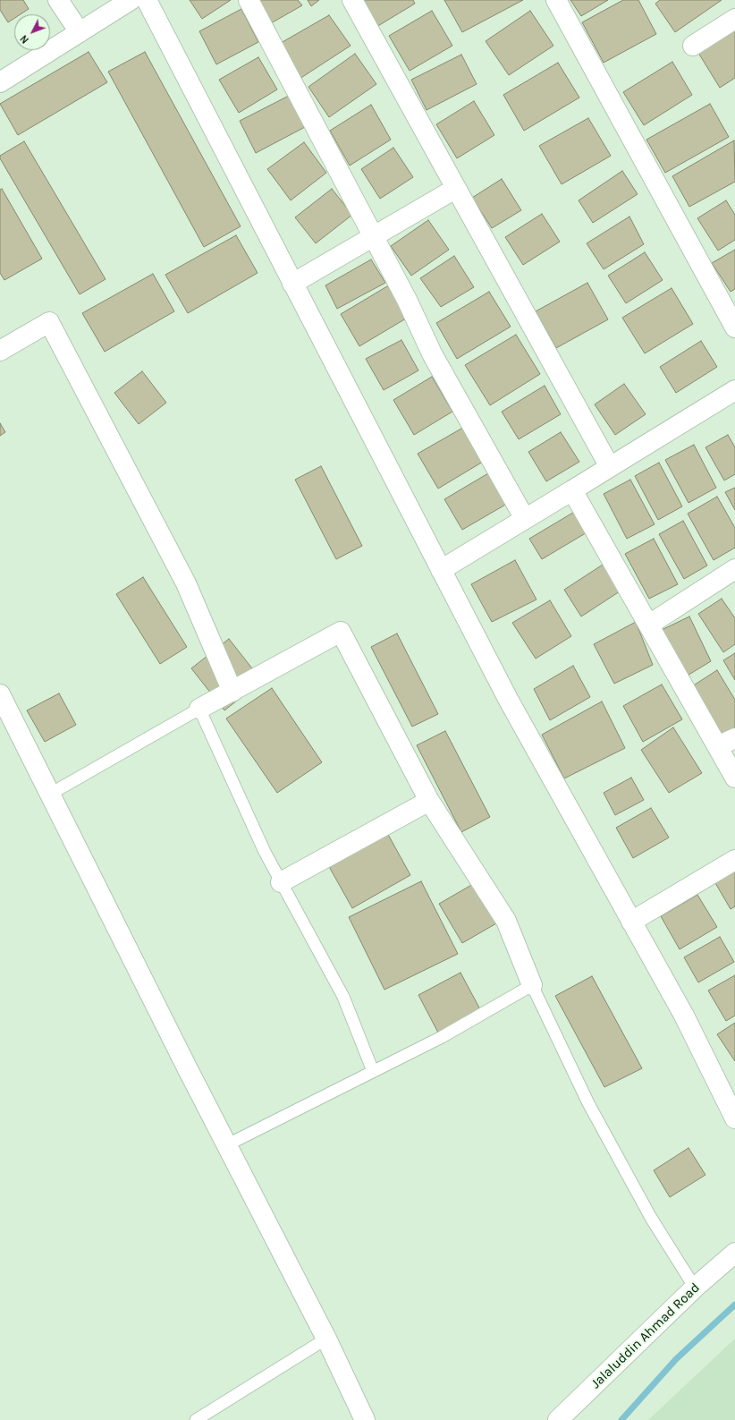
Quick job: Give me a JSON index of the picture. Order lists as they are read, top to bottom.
{
  "streets": {
    "street": ["Jalaluddin Ahmad Road"]
  },
  "north": "bottom left"
}
